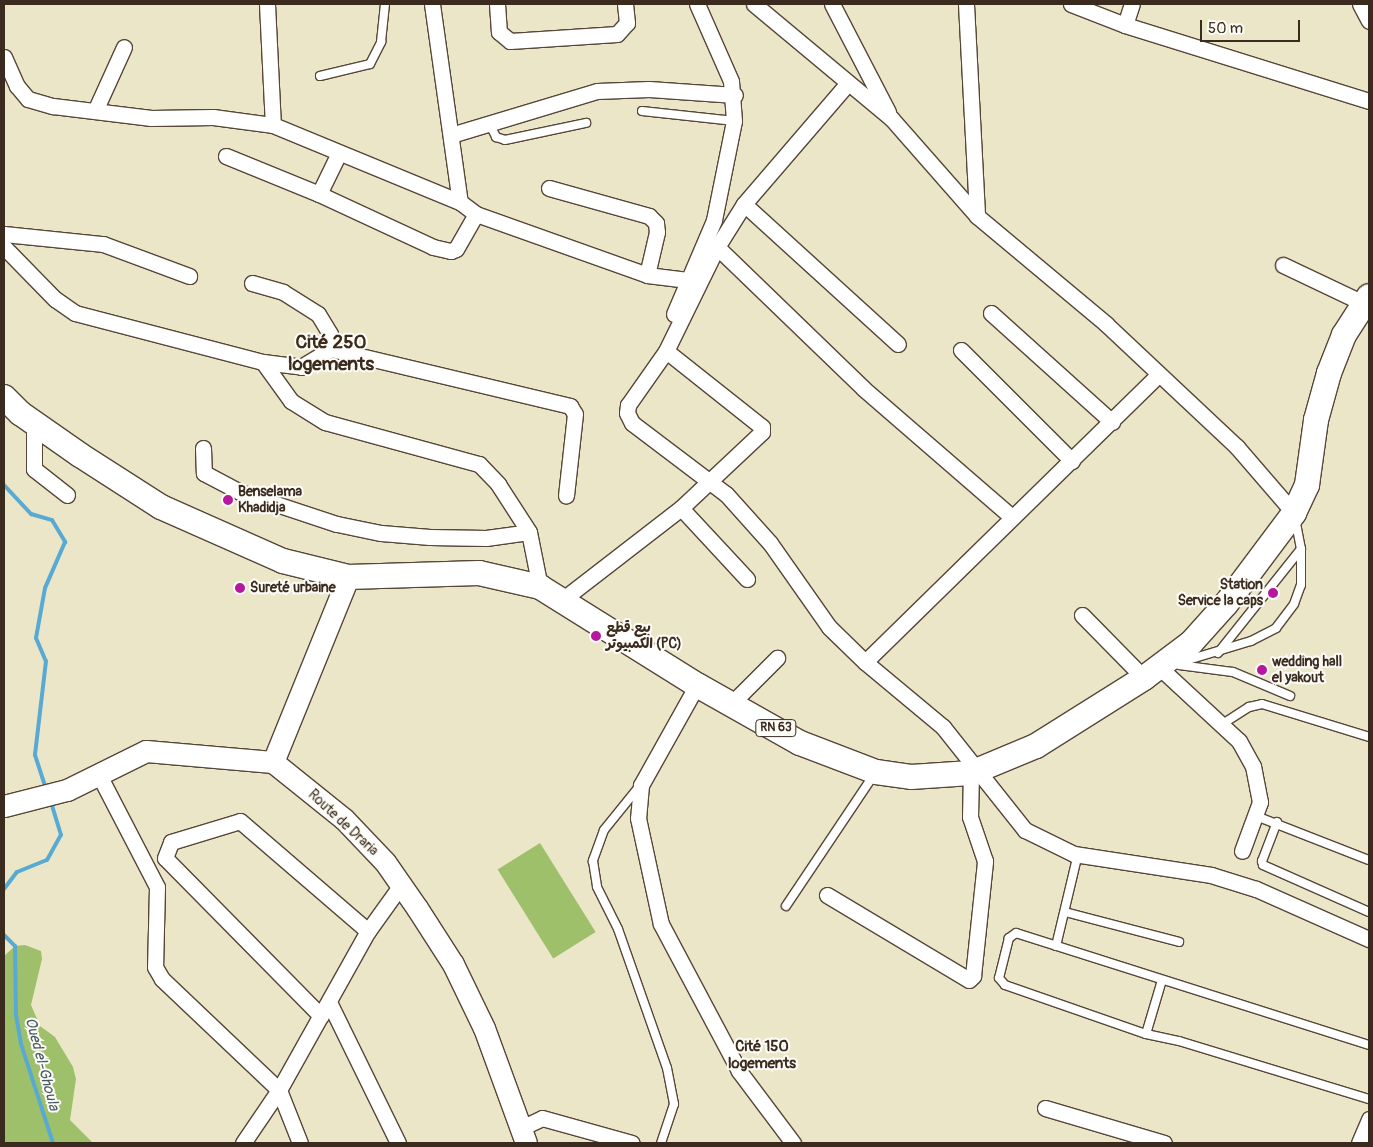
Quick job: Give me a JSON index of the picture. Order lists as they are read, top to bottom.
{
  "streets": {
    "main road": ["RN 63", "Route de Draria"]
  },
  "districts": ["Cité 250 logements", "Cité 150 logements"],
  "water": ["Oued el-Ghoula"],
  "places": [
    "Benselama Khadidja",
    "Sureté urbaine",
    "Station Service la caps",
    "بيع قطع الكمبيوتر (PC)",
    "wedding hall el yakout"
  ],
  "scale_bar": "50 m"
}
